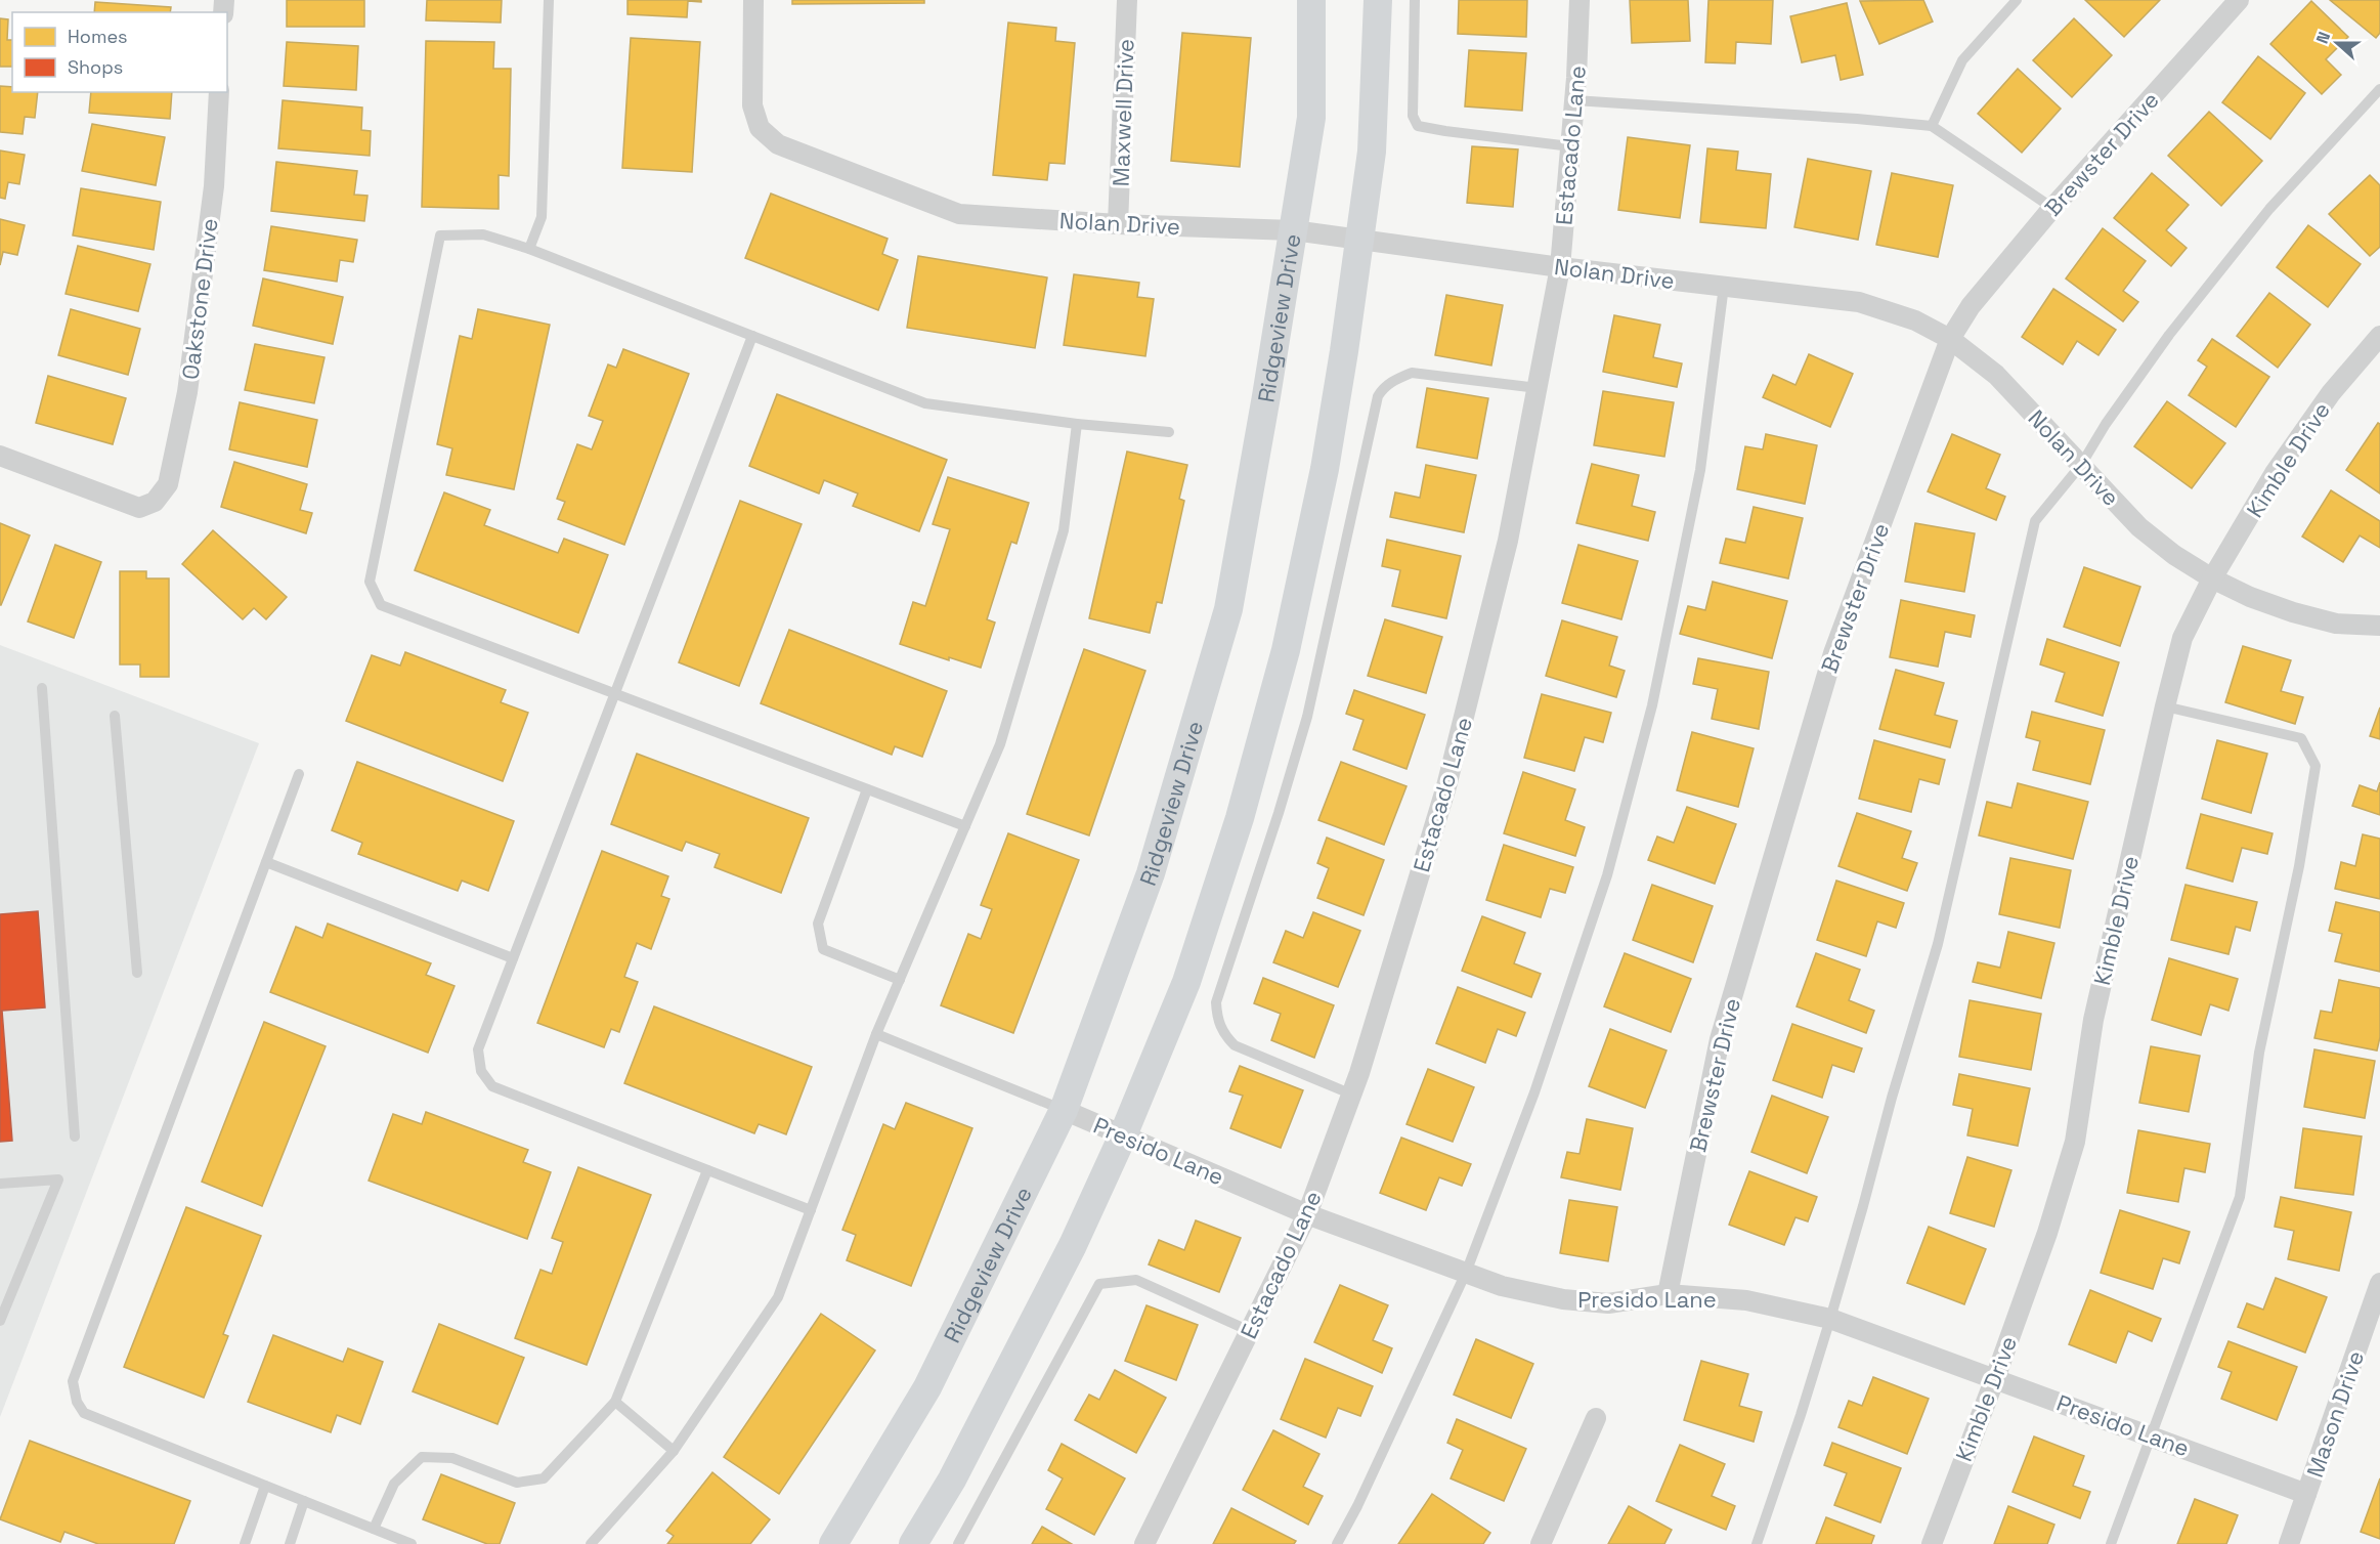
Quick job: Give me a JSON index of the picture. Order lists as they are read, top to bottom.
{
  "streets": {
    "main road": ["Ridgeview Drive"],
    "street": [
      "Maxwell Drive",
      "Estacado Lane",
      "Brewster Drive",
      "Nolan Drive",
      "Oakstone Drive",
      "Kimble Drive",
      "Presido Lane",
      "Mason Drive"
    ]
  },
  "crossings": [
    ["Maxwell Drive", "Nolan Drive"],
    ["Estacado Lane", "Nolan Drive"],
    ["Estacado Lane", "Presido Lane"],
    ["Brewster Drive", "Nolan Drive"],
    ["Brewster Drive", "Presido Lane"],
    ["Nolan Drive", "Ridgeview Drive"],
    ["Nolan Drive", "Kimble Drive"],
    ["Ridgeview Drive", "Presido Lane"],
    ["Kimble Drive", "Presido Lane"],
    ["Presido Lane", "Mason Drive"]
  ],
  "legend": ["Homes", "Shops"],
  "north": "left"
}
